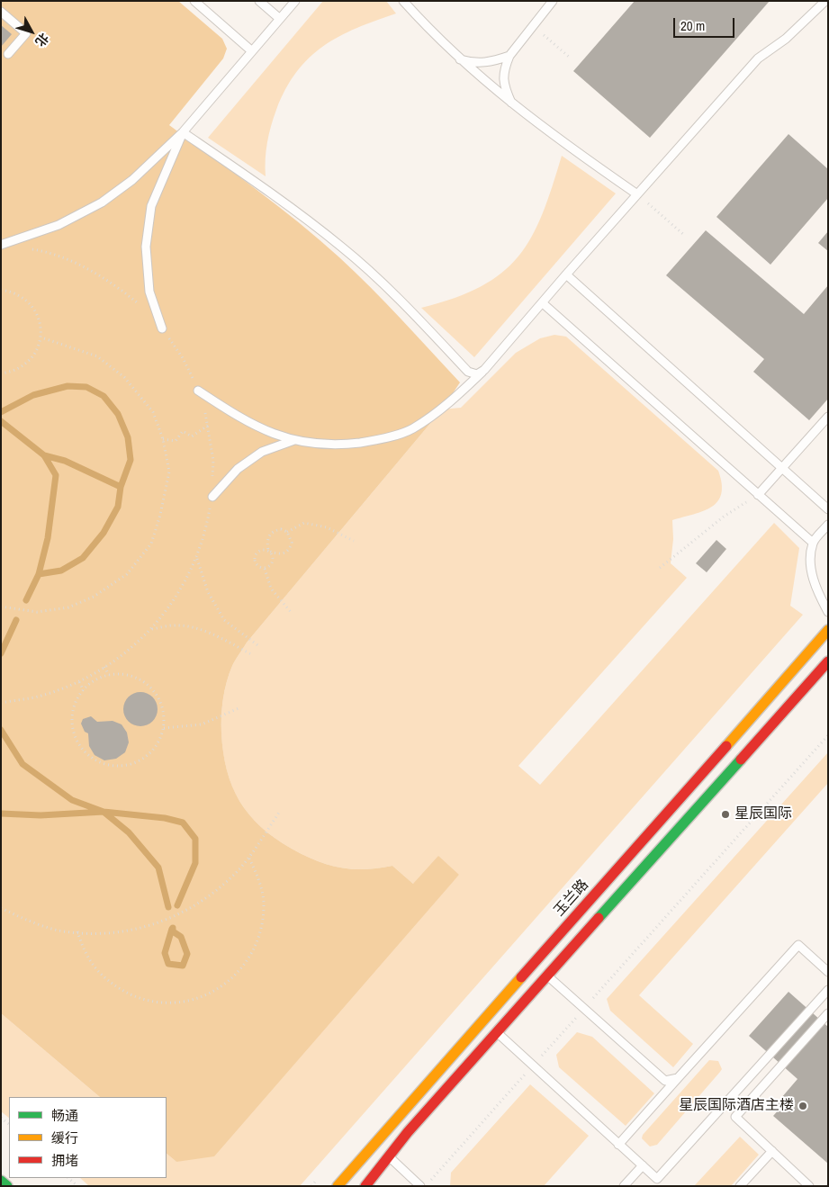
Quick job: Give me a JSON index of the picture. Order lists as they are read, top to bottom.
{
  "streets": {
    "main road": ["玉兰路"]
  },
  "places": ["星辰国际", "星辰国际酒店主楼"],
  "legend": ["畅通", "缓行", "拥堵"],
  "scale_bar": "20 m",
  "north": "bottom right"
}
